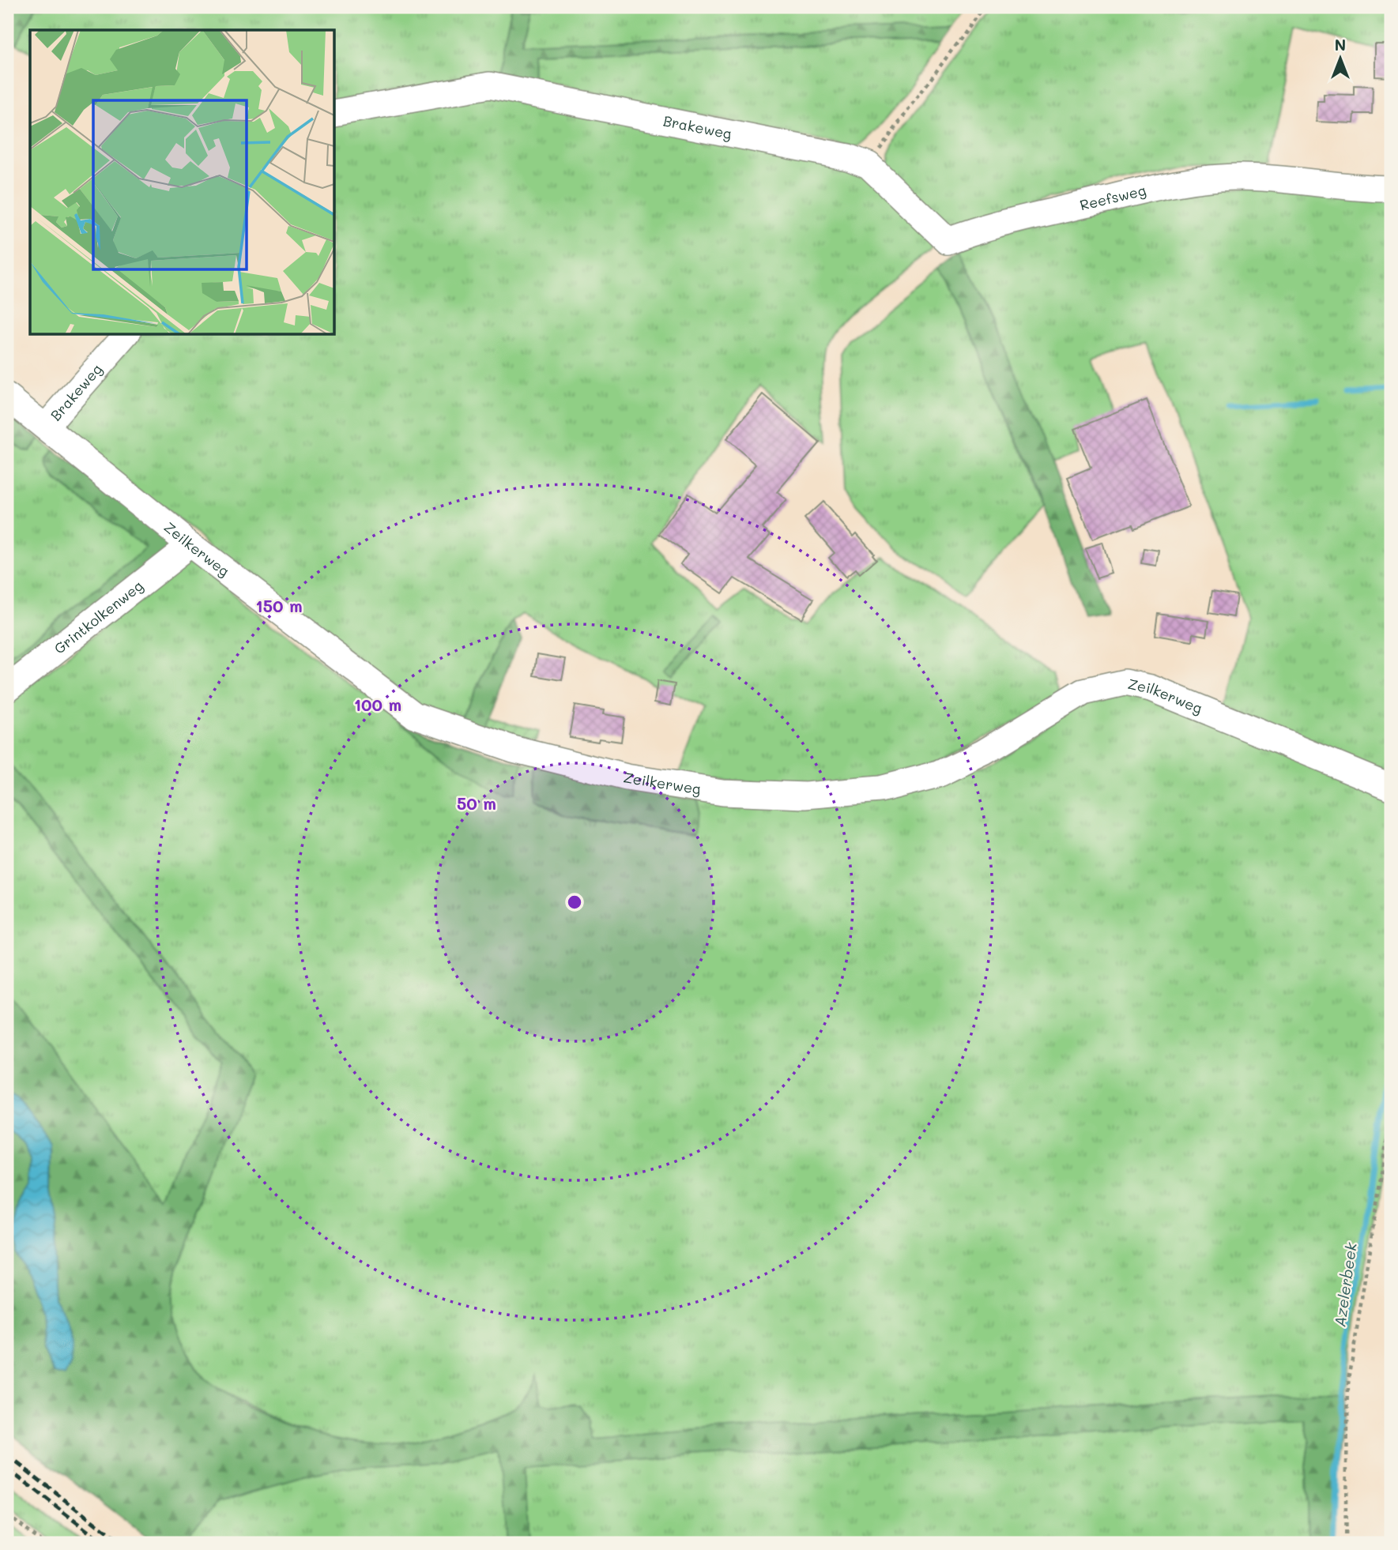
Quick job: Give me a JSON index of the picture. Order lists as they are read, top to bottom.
{
  "streets": {
    "street": [
      "Brakeweg",
      "Reefsweg",
      "Zeilkerweg",
      "Grintkolkenweg"
    ]
  },
  "crossings": [
    ["Brakeweg", "Reefsweg"],
    ["Brakeweg", "Zeilkerweg"],
    ["Zeilkerweg", "Grintkolkenweg"]
  ],
  "water": ["Azelerbeek"],
  "north": "top",
  "rings": ["150 m", "100 m", "50 m"]
}
